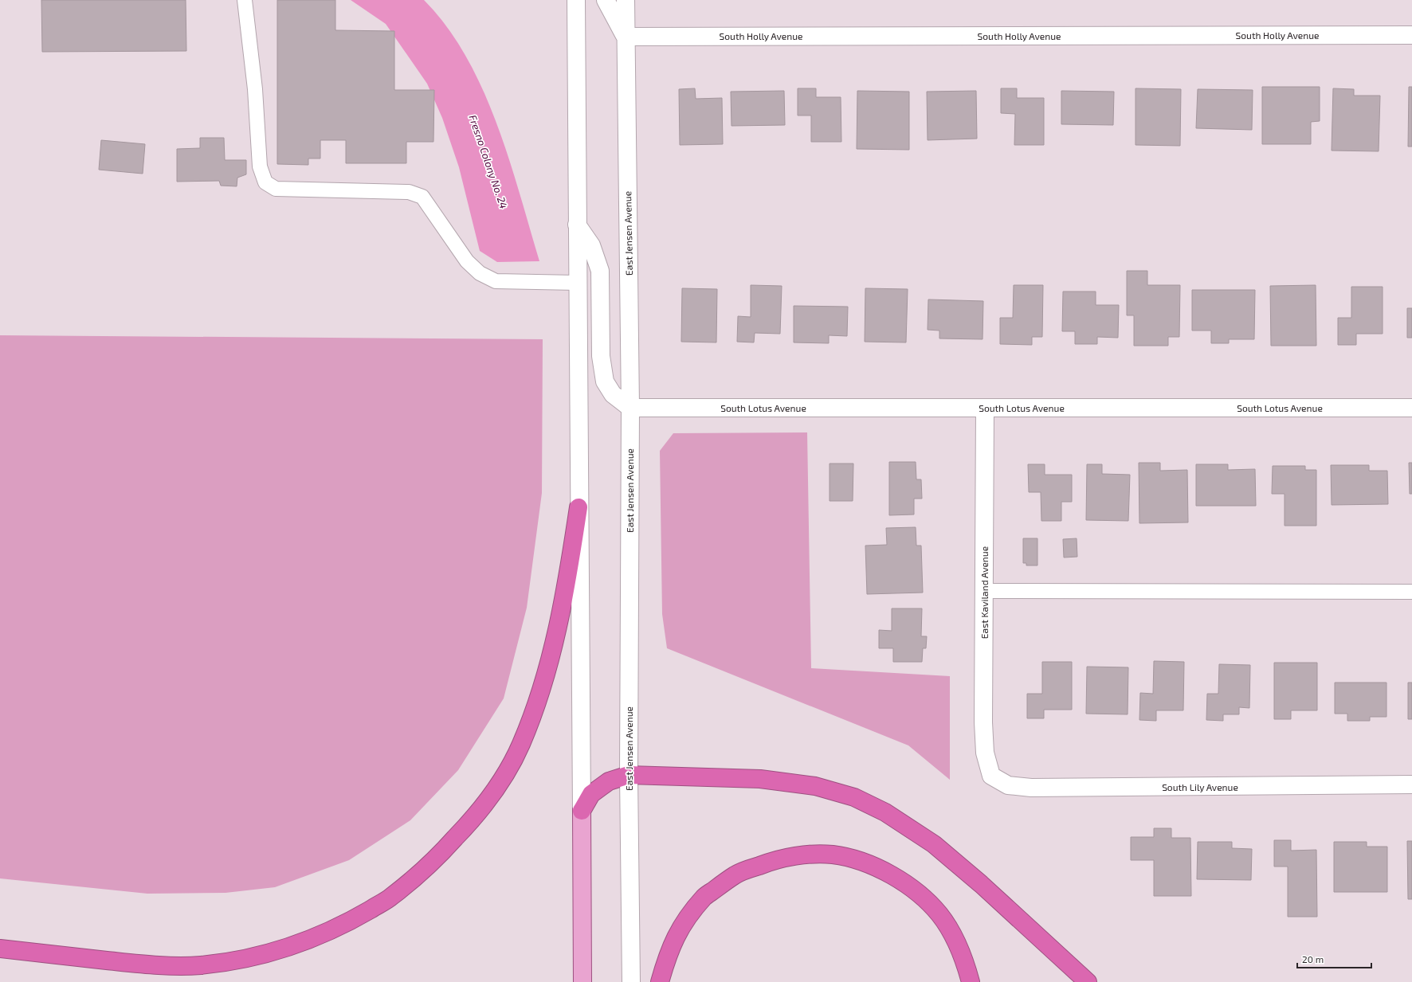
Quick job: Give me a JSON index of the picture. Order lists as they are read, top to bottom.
{
  "streets": {
    "street": [
      "South Holly Avenue",
      "East Jensen Avenue",
      "South Lotus Avenue",
      "East Kaviland Avenue",
      "South Lily Avenue"
    ]
  },
  "crossings": [
    ["South Holly Avenue", "East Jensen Avenue"],
    ["East Jensen Avenue", "South Lotus Avenue"],
    ["South Lotus Avenue", "East Kaviland Avenue"],
    ["East Kaviland Avenue", "South Lily Avenue"]
  ],
  "water": ["Fresno Colony No. 24"],
  "scale_bar": "20 m"
}
